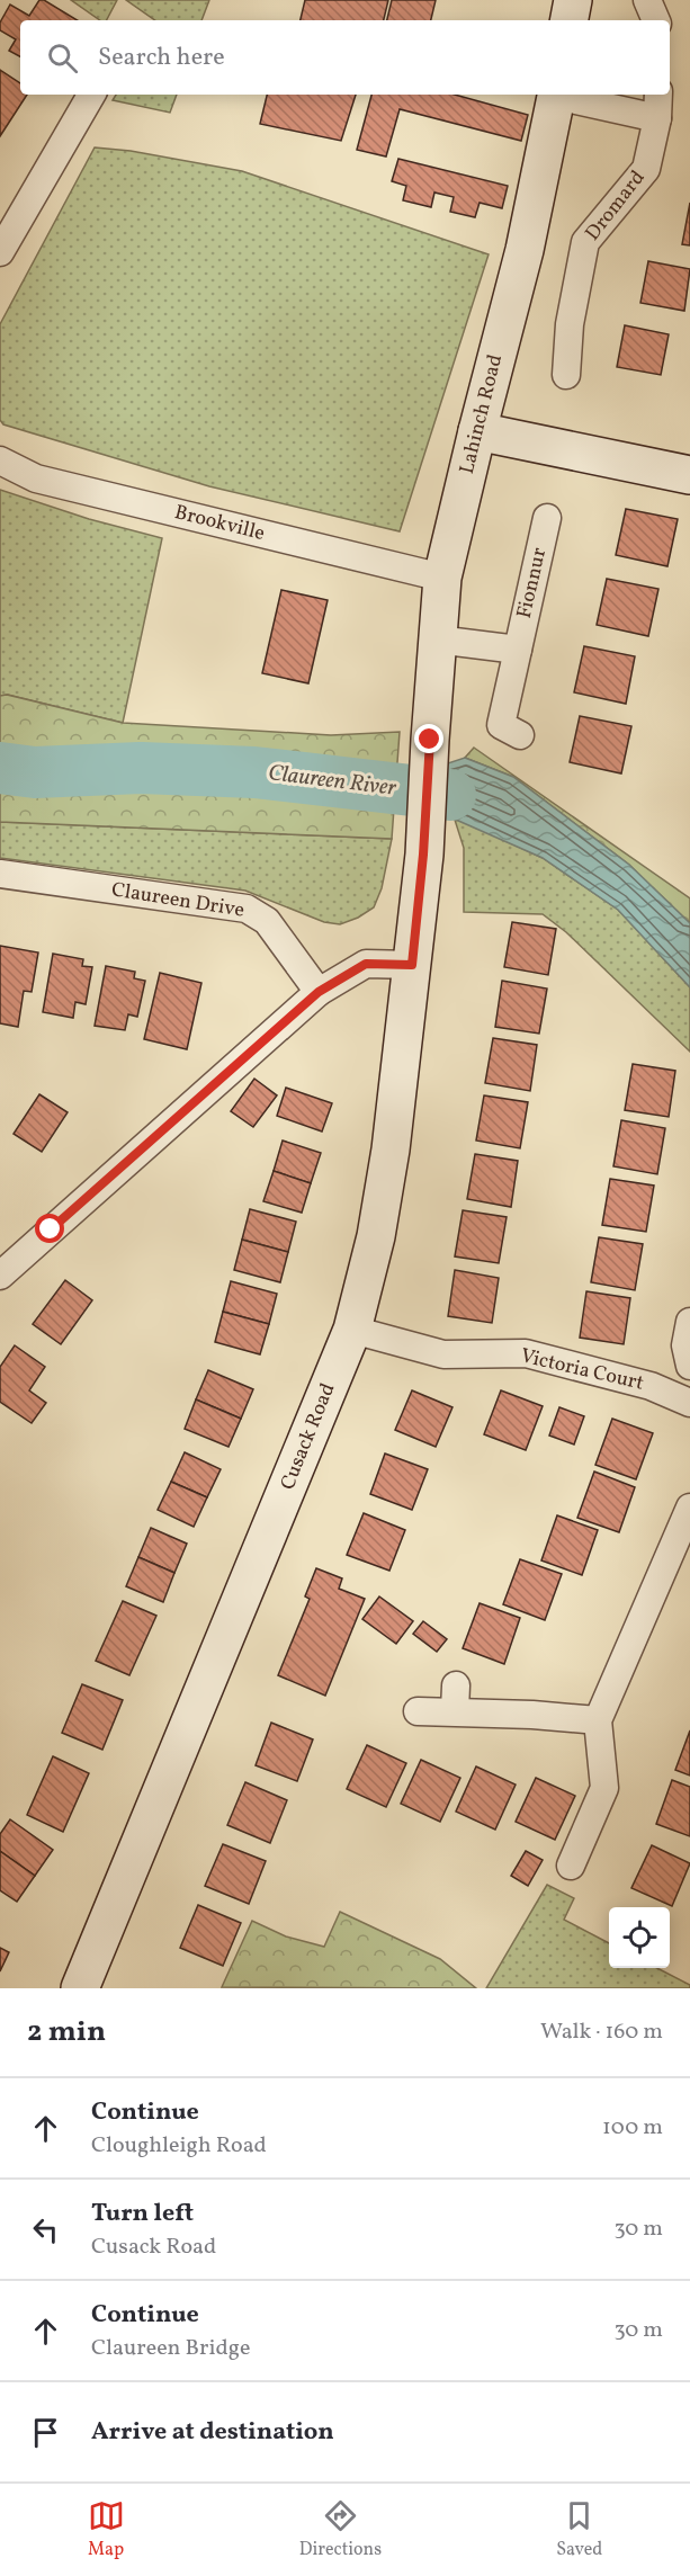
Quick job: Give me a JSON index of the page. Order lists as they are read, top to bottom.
{
  "streets": {
    "main road": ["Lahinch Road", "Cusack Road"],
    "street": [
      "Dromard",
      "Brookville",
      "Fionnur",
      "Claureen Drive",
      "Victoria Court"
    ]
  },
  "crossings": [
    ["Lahinch Road", "Brookville"],
    ["Lahinch Road", "Cusack Road"],
    ["Victoria Court", "Cusack Road"]
  ],
  "water": ["Claureen River"],
  "page": {
    "search": "Search here",
    "heading": ["2 min", "Walk · 160 m"],
    "list": [
      ["Continue", "Cloughleigh Road", "100 m"],
      ["Turn left", "Cusack Road", "30 m"],
      ["Continue", "Claureen Bridge", "30 m"],
      "Arrive at destination"
    ],
    "nav": ["Map", "Directions", "Saved"]
  }
}
